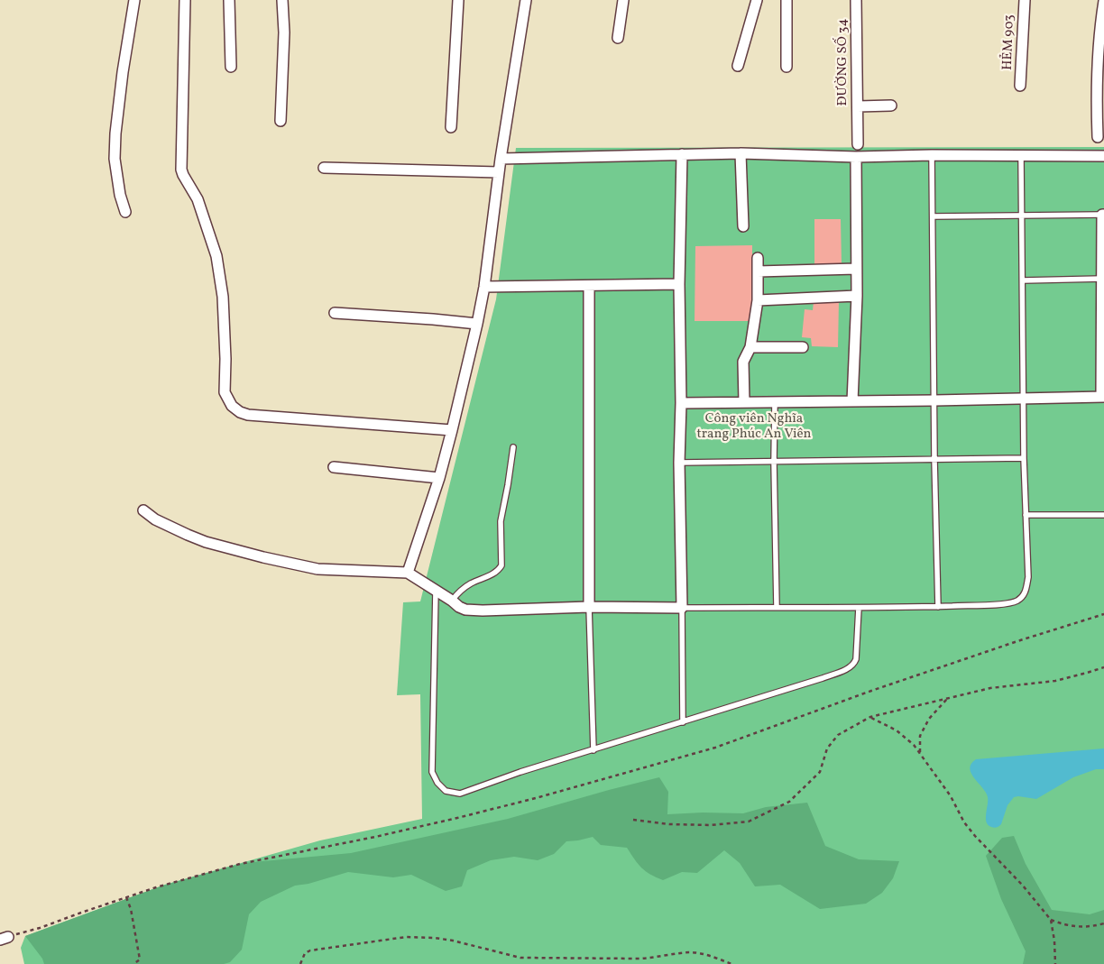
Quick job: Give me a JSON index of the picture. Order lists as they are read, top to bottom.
{
  "streets": {
    "street": ["HẺM 903", "ĐƯỜNG SỐ 34"]
  },
  "parks": ["Công viên Nghĩa trang Phúc An Viên"]
}
